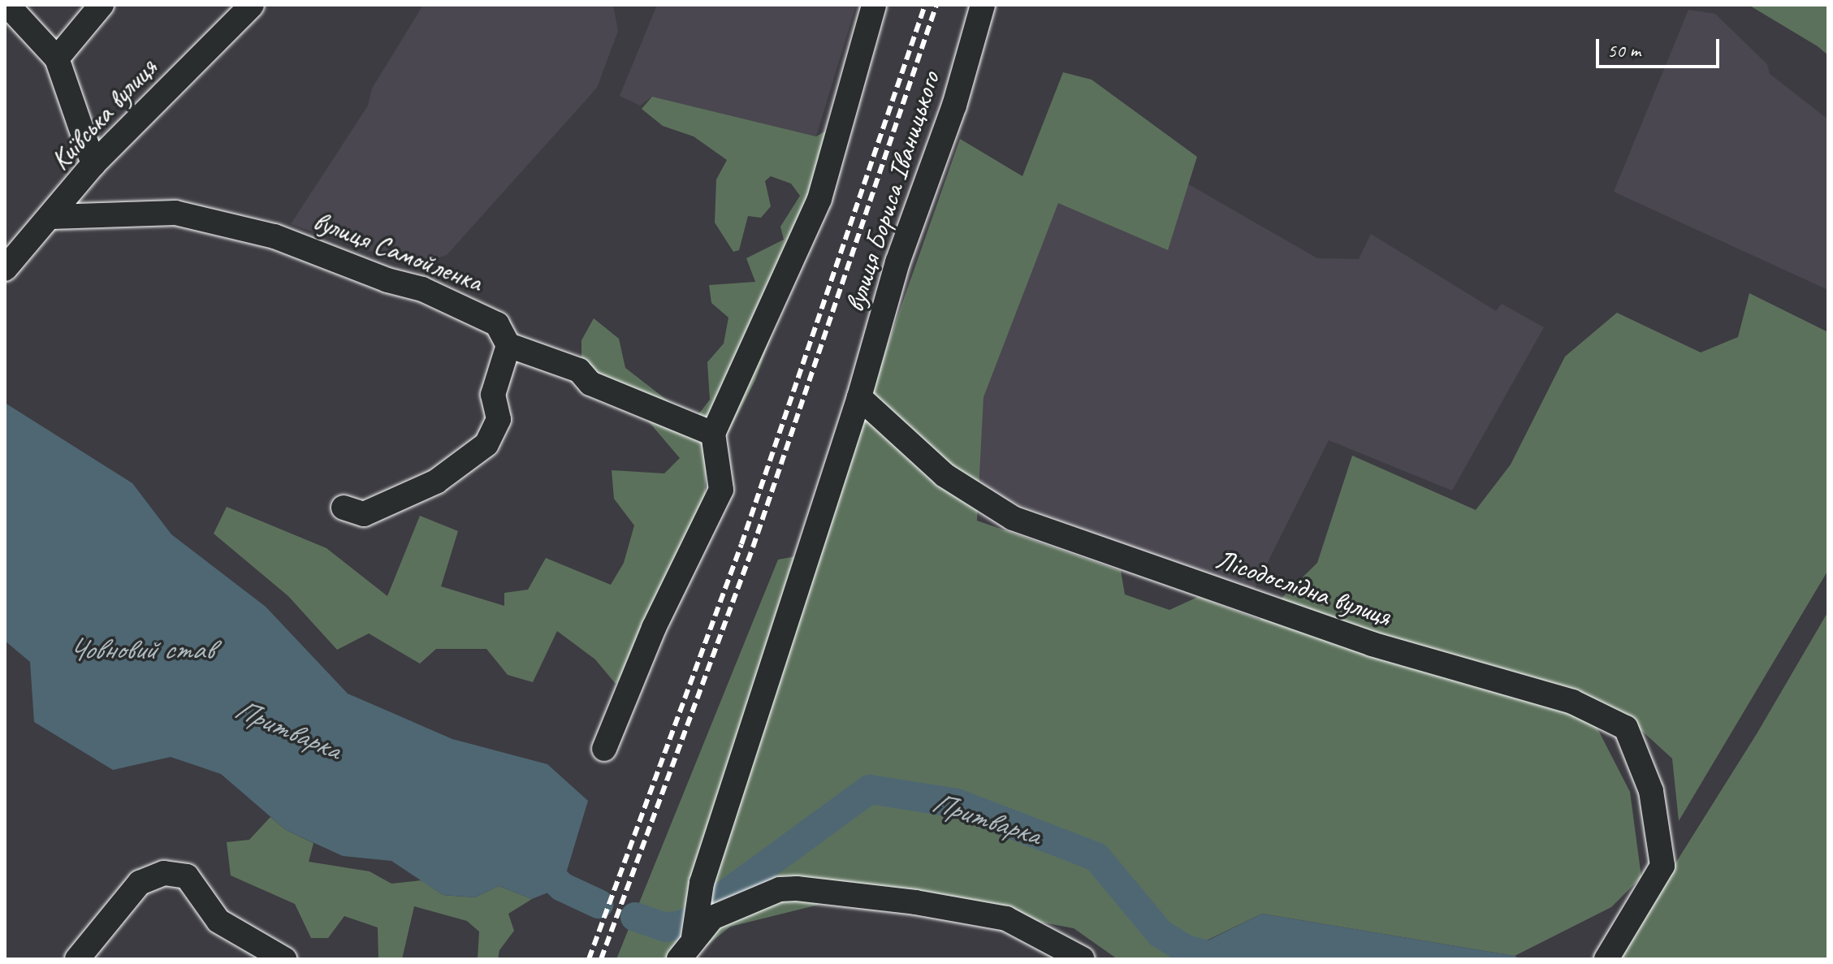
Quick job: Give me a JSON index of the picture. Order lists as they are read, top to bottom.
{
  "streets": {
    "street": [
      "Київська вулиця",
      "вулиця Бориса Іваницького",
      "вулиця Самойленка",
      "Лісодослідна вулиця"
    ]
  },
  "crossings": [
    ["Київська вулиця", "вулиця Самойленка"],
    ["вулиця Бориса Іваницького", "Лісодослідна вулиця"]
  ],
  "water": ["Човновий став", "Притварка"],
  "scale_bar": "50 m"
}
